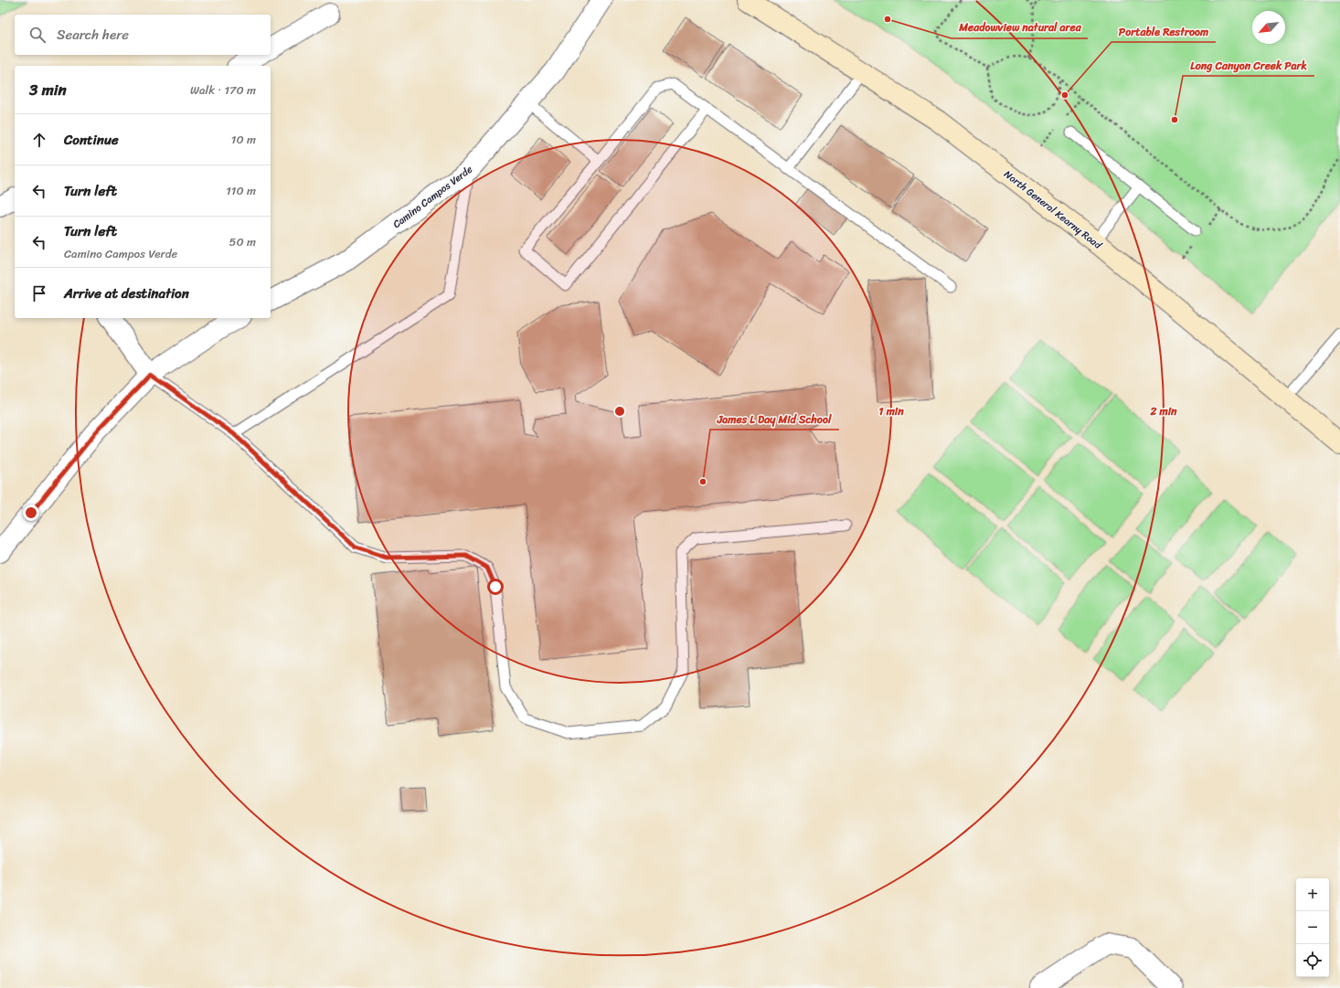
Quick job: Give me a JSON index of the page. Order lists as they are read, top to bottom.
{
  "streets": {
    "street": ["Camino Campos Verde", "North General Kearny Road"]
  },
  "places": [
    "Meadowview natural area",
    "Portable Restroom",
    "Long Canyon Creek Park",
    "James L Day Mid School"
  ],
  "north": "bottom left",
  "page": {
    "search": "Search here",
    "heading": ["3 min", "Walk · 170 m"],
    "list": [
      ["Continue", "10 m"],
      ["Turn left", "110 m"],
      ["Turn left", "Camino Campos Verde", "50 m"],
      "Arrive at destination"
    ],
    "map_buttons": ["+", "−"]
  },
  "rings": ["1 min", "2 min"]
}
